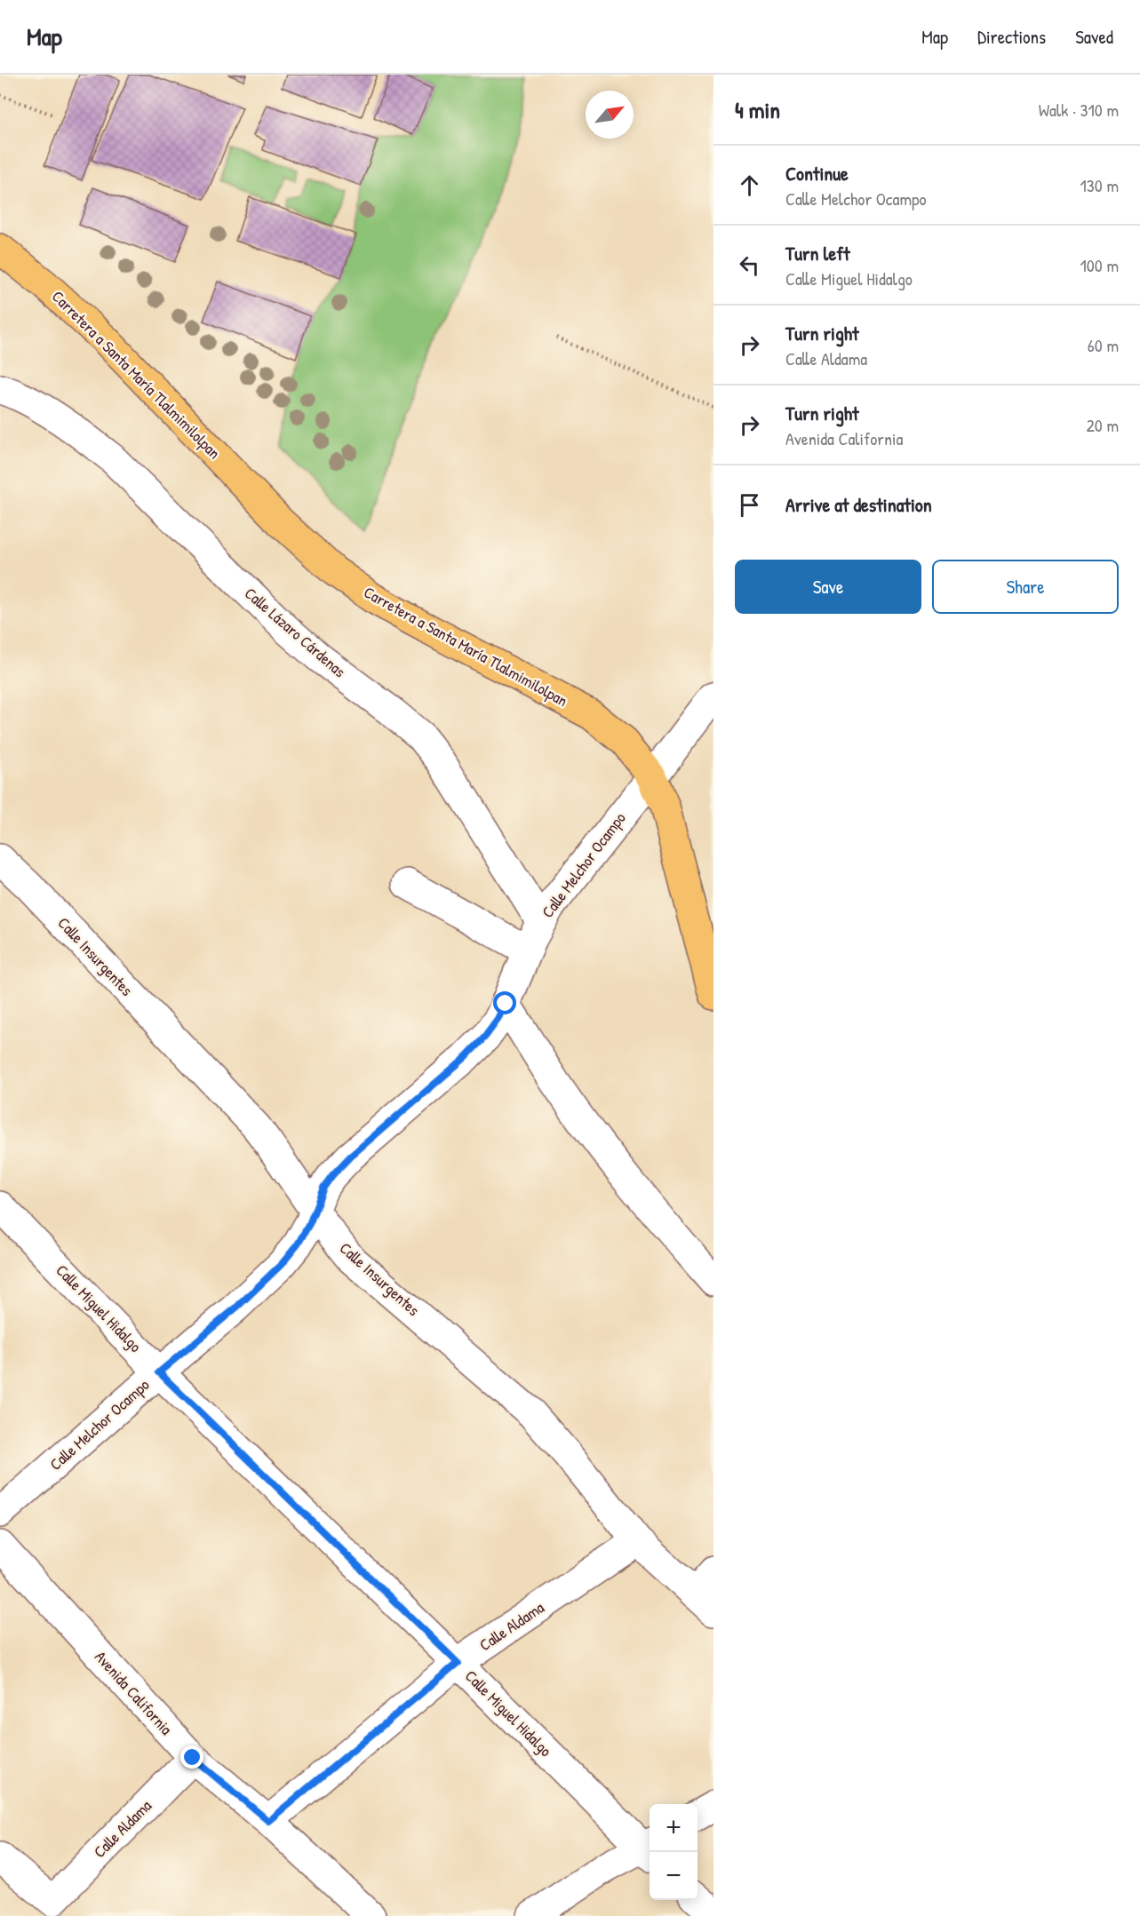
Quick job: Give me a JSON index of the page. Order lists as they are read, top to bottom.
{
  "streets": {
    "main road": ["Carretera a Santa María Tlalmimilolpan"],
    "street": [
      "Calle Lázaro Cárdenas",
      "Calle Melchor Ocampo",
      "Calle Insurgentes",
      "Calle Miguel Hidalgo",
      "Calle Aldama",
      "Avenida California"
    ]
  },
  "crossings": [
    ["Carretera a Santa María Tlalmimilolpan", "Calle Melchor Ocampo"],
    ["Calle Lázaro Cárdenas", "Calle Melchor Ocampo"],
    ["Calle Melchor Ocampo", "Calle Insurgentes"],
    ["Calle Melchor Ocampo", "Calle Miguel Hidalgo"],
    ["Calle Insurgentes", "Calle Aldama"],
    ["Calle Miguel Hidalgo", "Calle Aldama"],
    ["Calle Aldama", "Avenida California"]
  ],
  "north": "top right",
  "page": {
    "header": "Map",
    "nav": ["Map", "Directions", "Saved"],
    "heading": ["4 min", "Walk · 310 m"],
    "list": [
      ["Continue", "Calle Melchor Ocampo", "130 m"],
      ["Turn left", "Calle Miguel Hidalgo", "100 m"],
      ["Turn right", "Calle Aldama", "60 m"],
      ["Turn right", "Avenida California", "20 m"],
      "Arrive at destination"
    ],
    "buttons": ["Save", "Share"],
    "map_buttons": ["+", "−"]
  }
}
